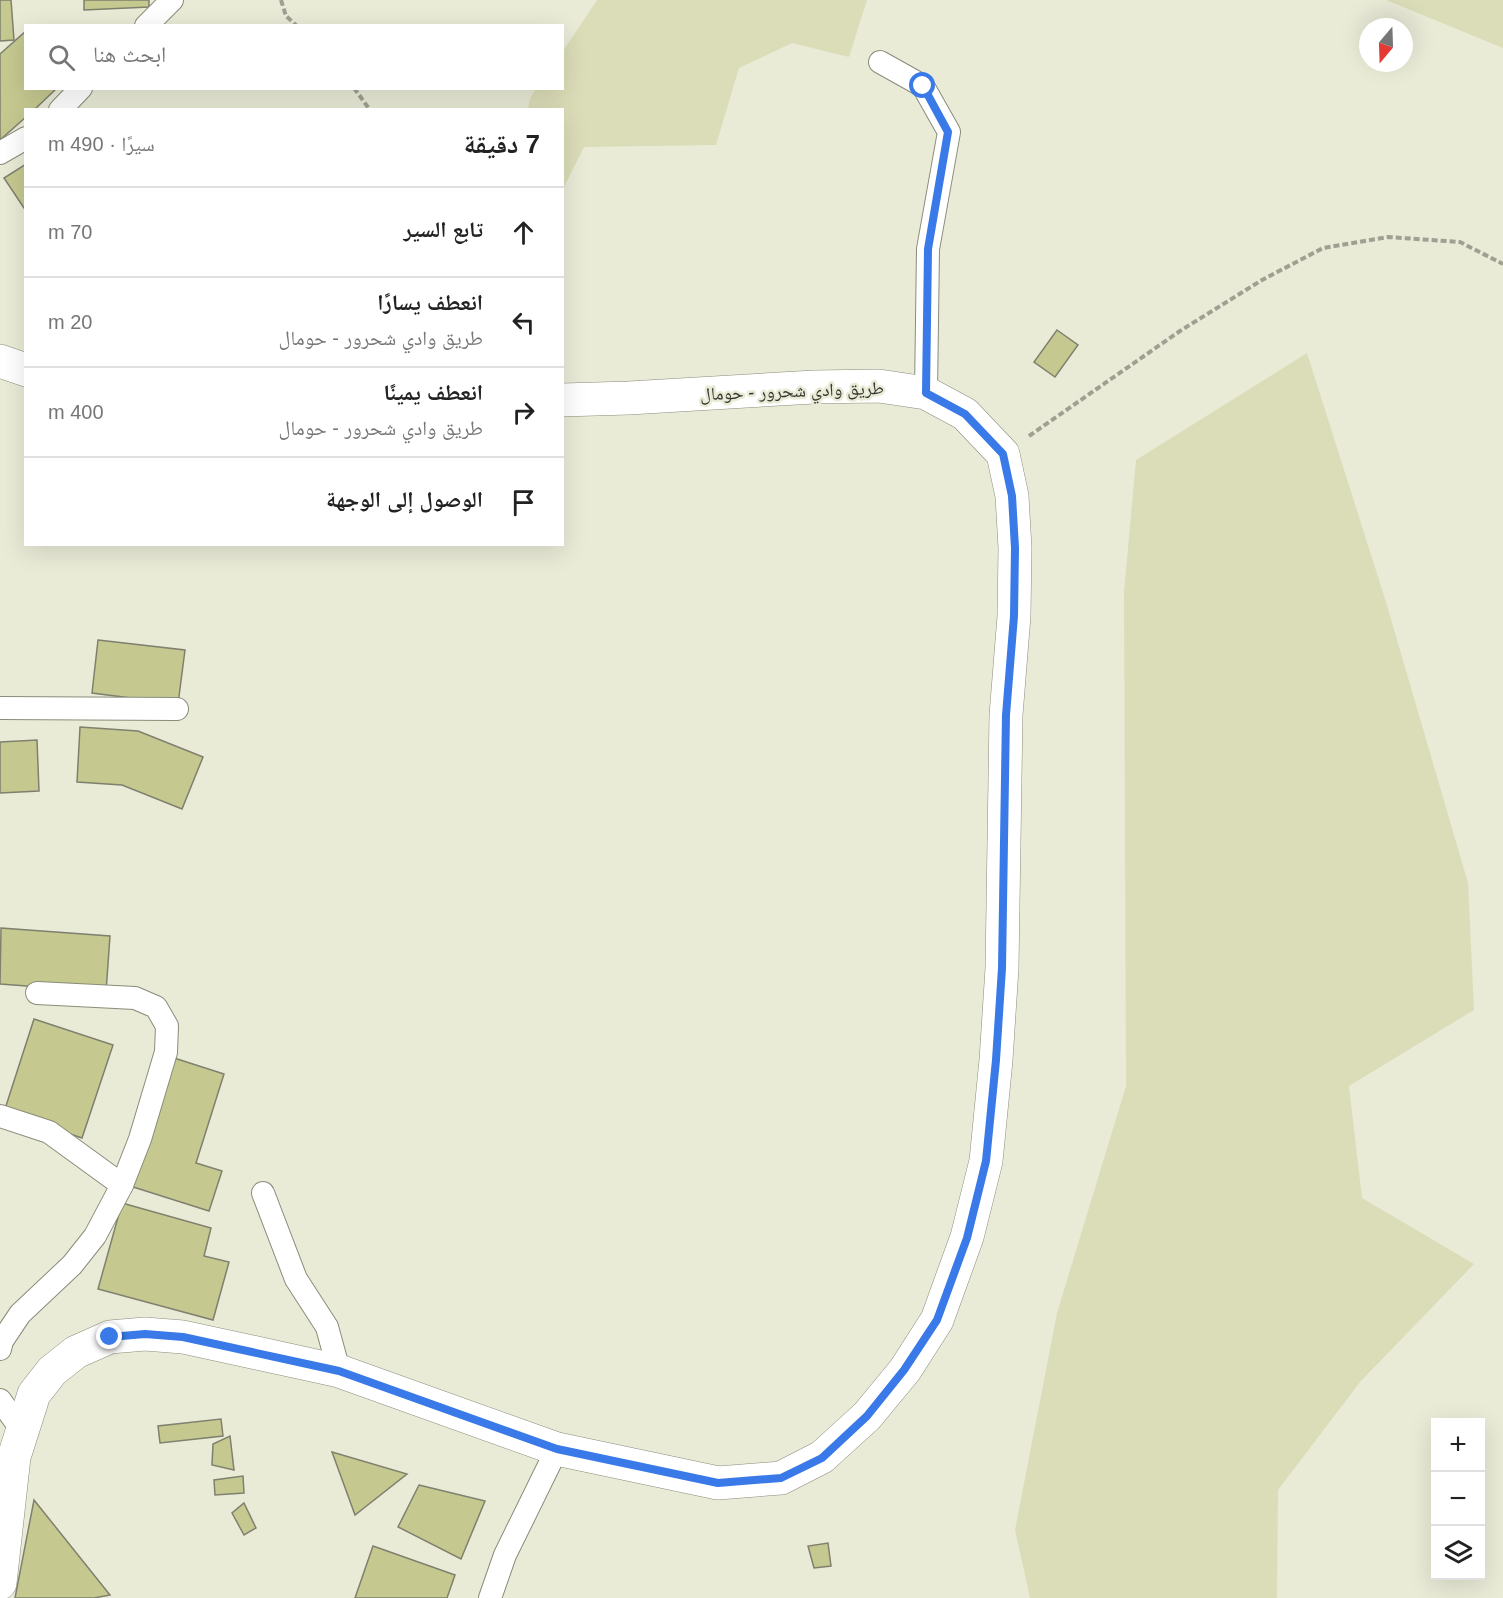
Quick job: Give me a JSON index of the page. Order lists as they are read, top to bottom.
{
  "streets": {
    "main road": ["طريق وادي شحرور - حومال"]
  },
  "north": "bottom",
  "page": {
    "search": "ابحث هنا",
    "heading": ["7 دقيقة", "سيرًا · 490 m"],
    "list": [
      ["تابع السير", "70 m"],
      ["انعطف يسارًا", "طريق وادي شحرور - حومال", "20 m"],
      ["انعطف يمينًا", "طريق وادي شحرور - حومال", "400 m"],
      "الوصول إلى الوجهة"
    ],
    "map_buttons": ["+", "−"]
  }
}
